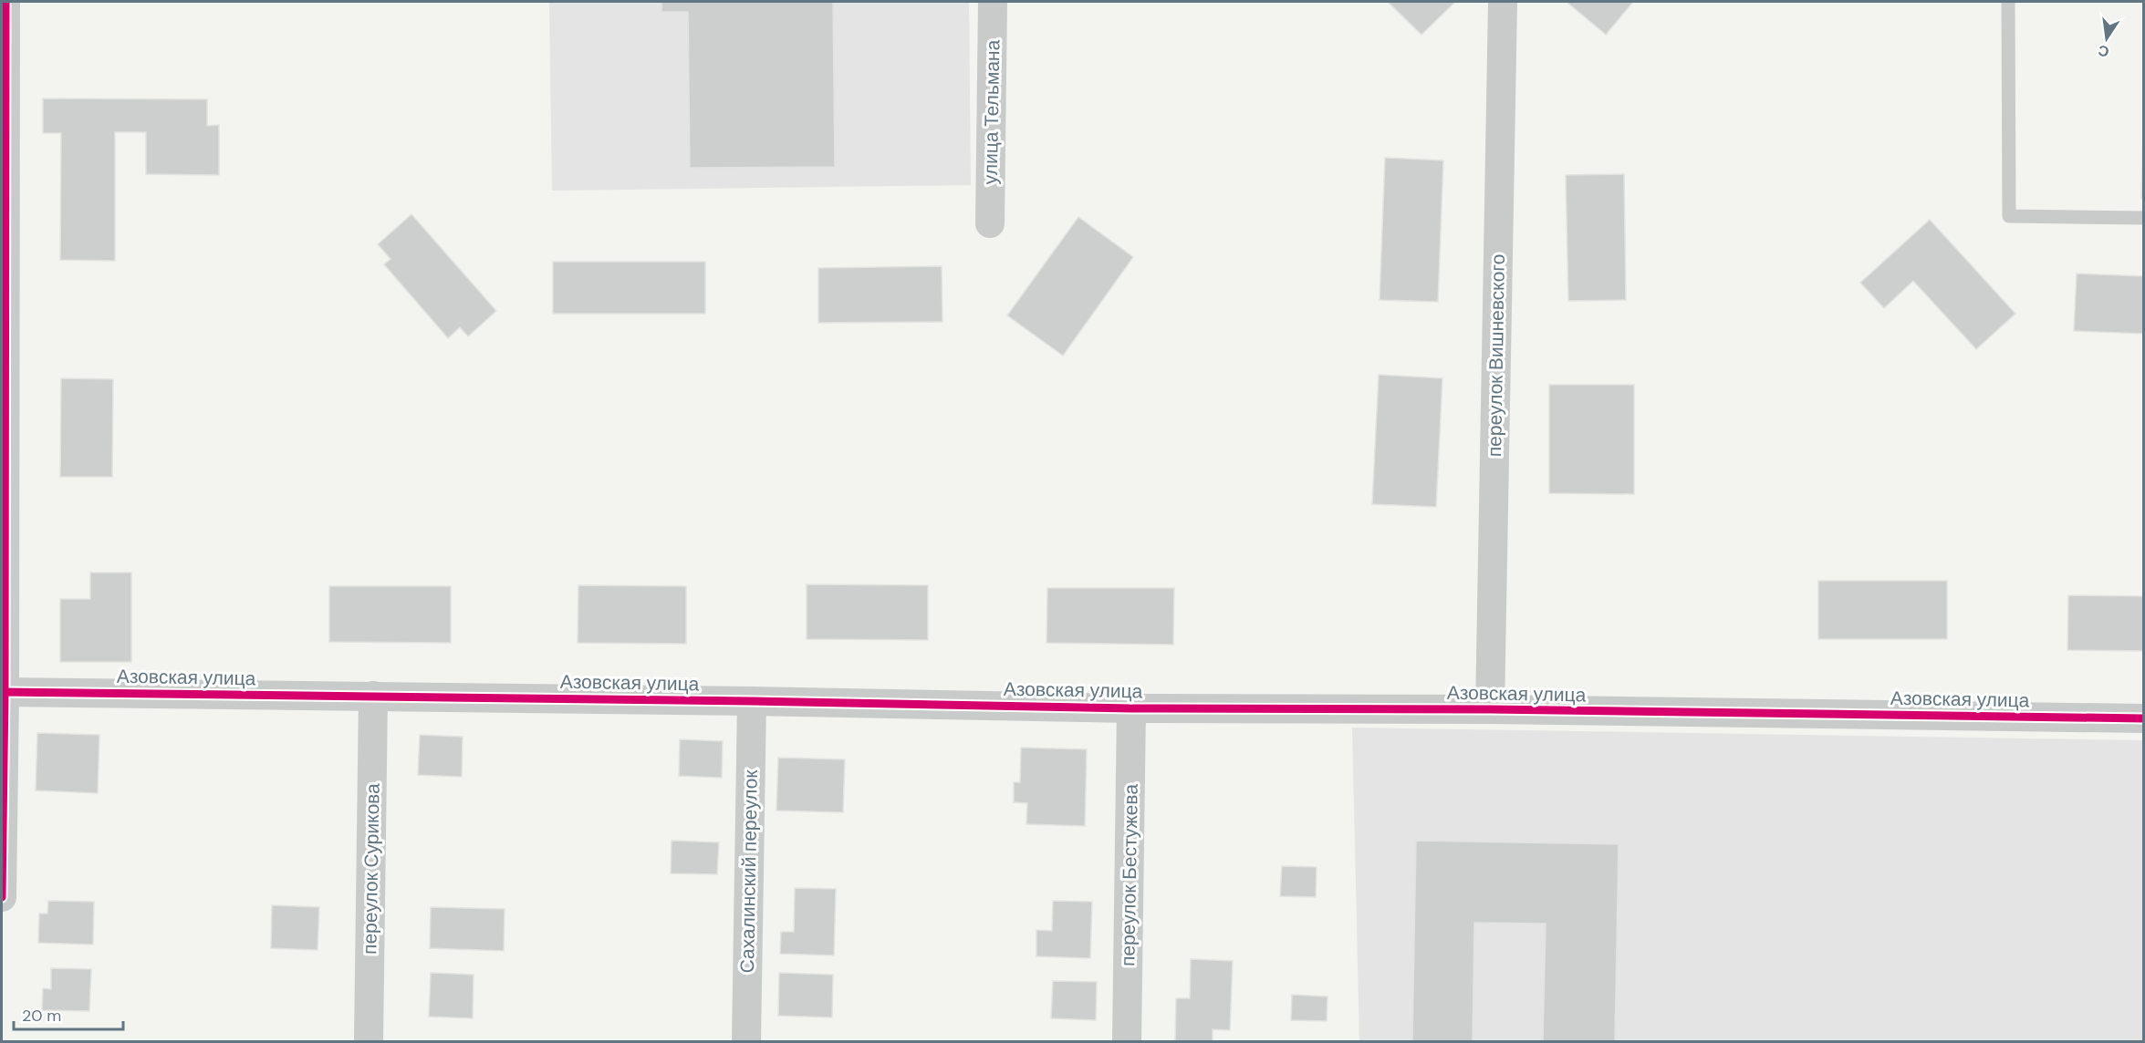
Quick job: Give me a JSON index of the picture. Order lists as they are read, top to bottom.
{
  "streets": {
    "street": [
      "улица Тельмана",
      "переулок Вишневского",
      "Азовская улица",
      "переулок Сурикова",
      "Сахалинский переулок",
      "переулок Бестужева"
    ]
  },
  "crossings": [
    ["переулок Вишневского", "Азовская улица"],
    ["Азовская улица", "переулок Сурикова"],
    ["Азовская улица", "Сахалинский переулок"],
    ["Азовская улица", "переулок Бестужева"]
  ],
  "scale_bar": "20 m",
  "north": "bottom"
}
